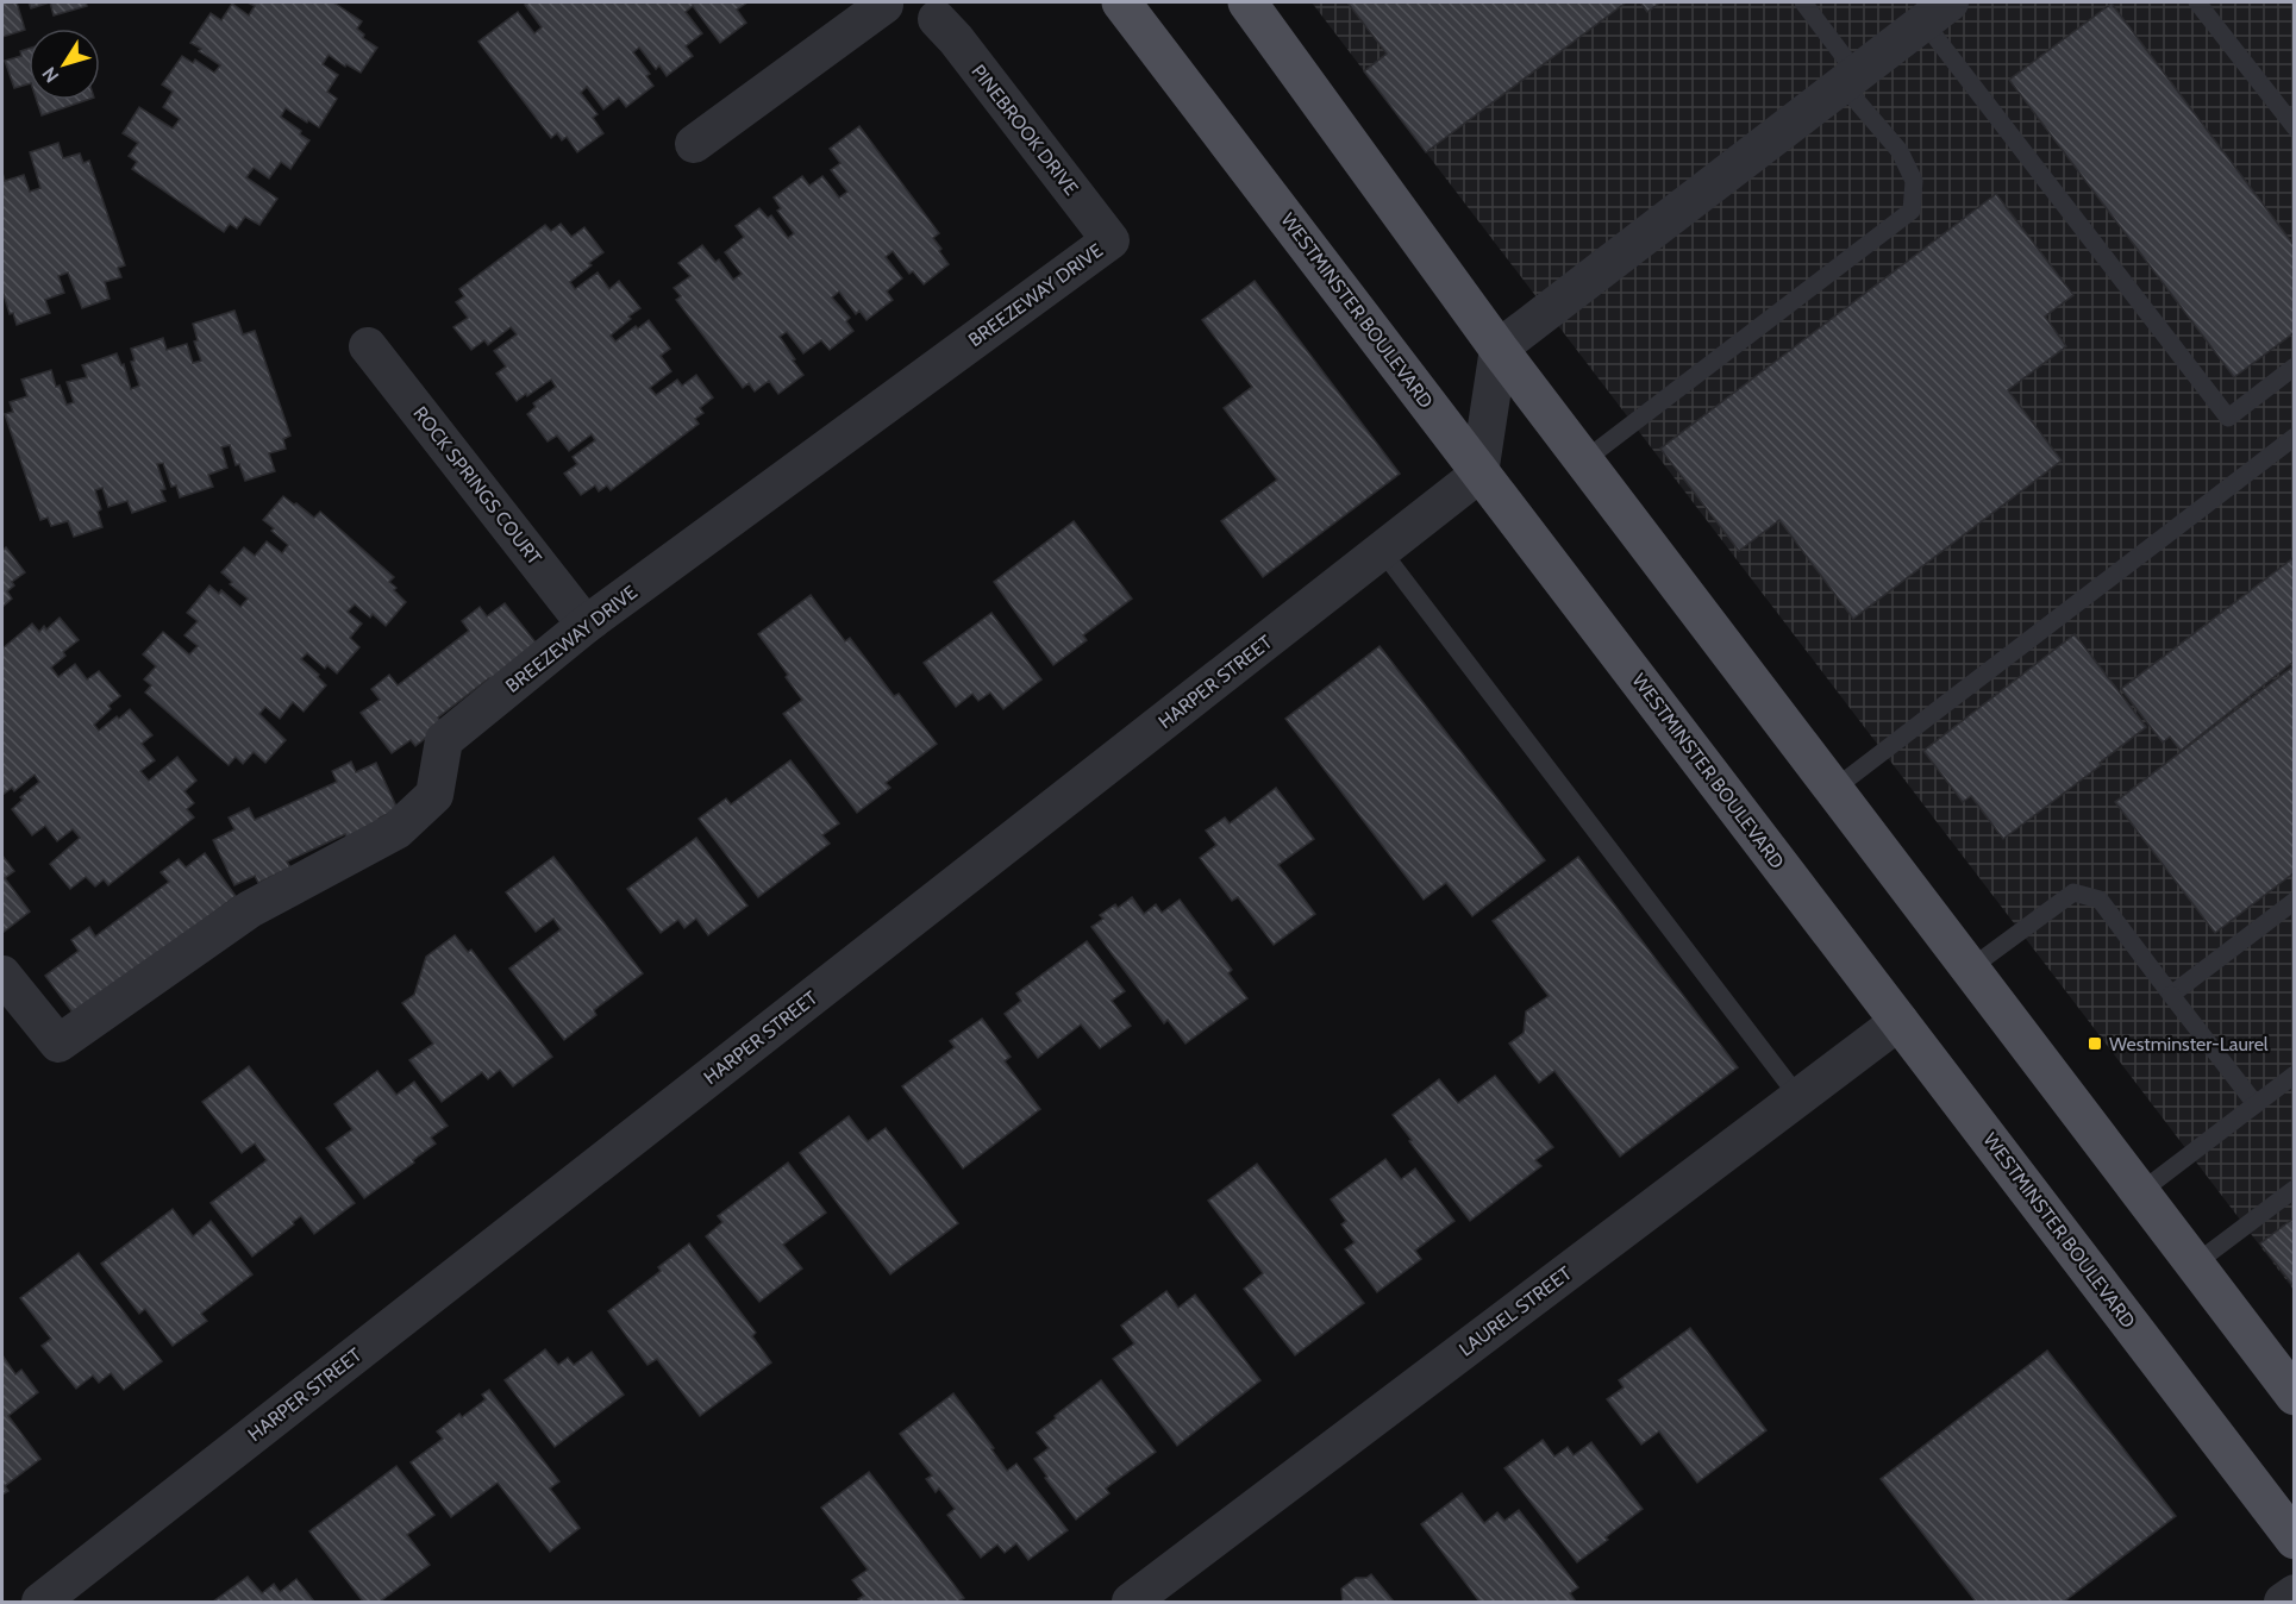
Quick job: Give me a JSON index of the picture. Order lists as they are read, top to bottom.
{
  "streets": {
    "main road": ["WESTMINSTER BOULEVARD"],
    "street": [
      "PINEBROOK DRIVE",
      "BREEZEWAY DRIVE",
      "ROCK SPRINGS COURT",
      "HARPER STREET",
      "LAUREL STREET"
    ]
  },
  "crossings": [
    ["PINEBROOK DRIVE", "BREEZEWAY DRIVE"],
    ["BREEZEWAY DRIVE", "ROCK SPRINGS COURT"],
    ["WESTMINSTER BOULEVARD", "HARPER STREET"],
    ["WESTMINSTER BOULEVARD", "LAUREL STREET"]
  ],
  "places": {
    "transit": ["Westminster-Laurel"]
  },
  "north": "bottom left"
}
